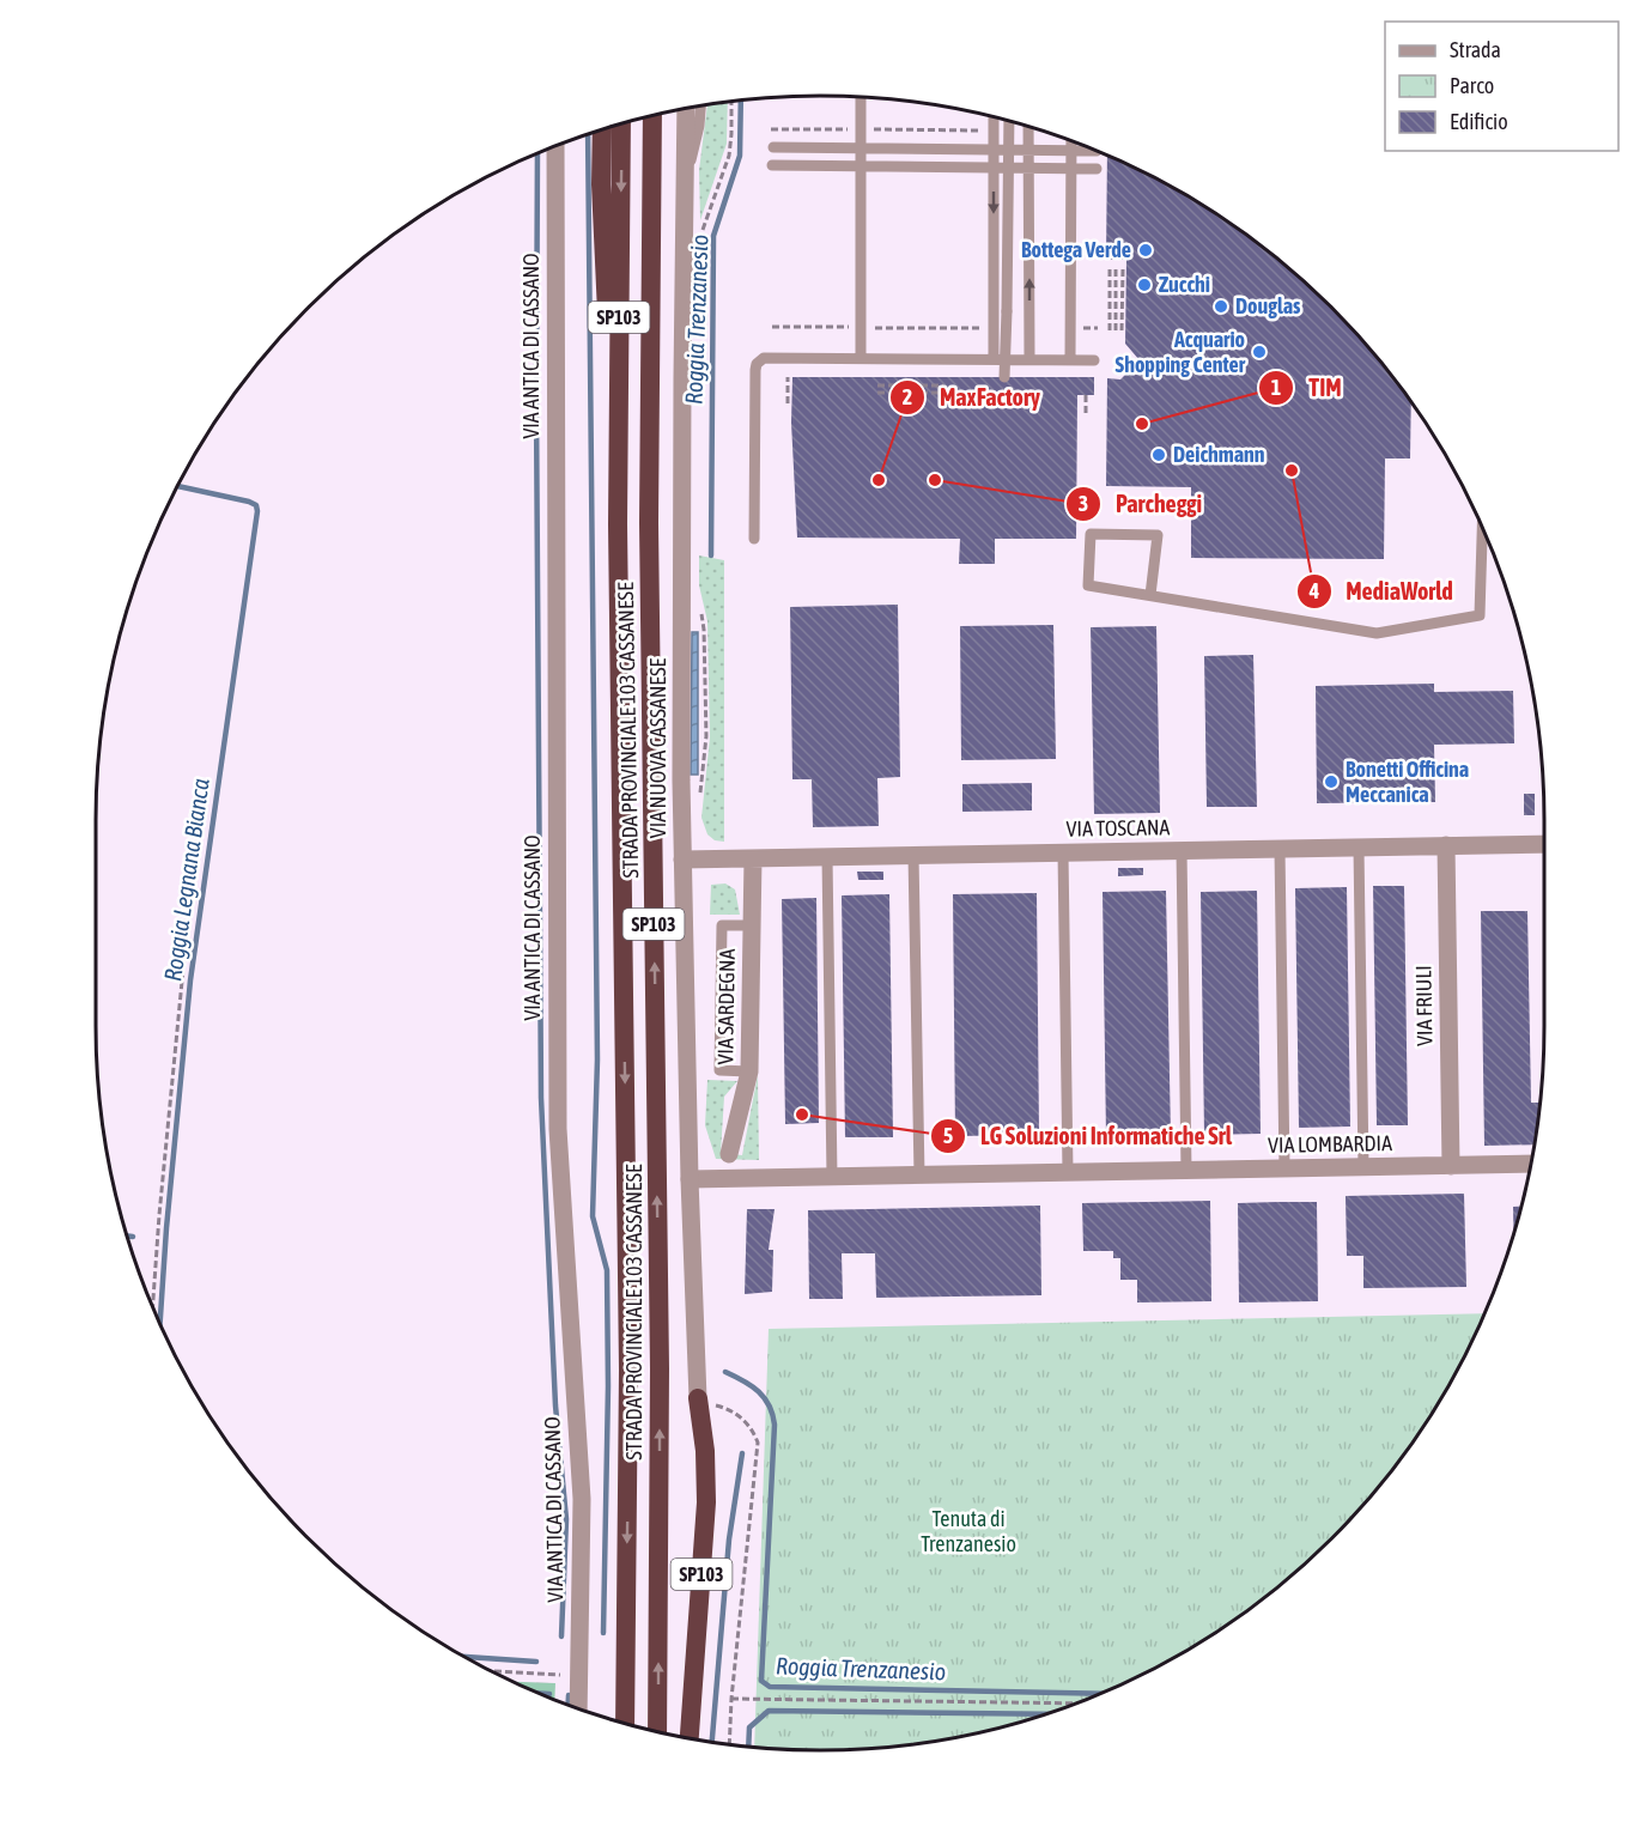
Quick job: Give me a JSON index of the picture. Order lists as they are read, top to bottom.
{
  "streets": {
    "highway": ["SP103", "STRADA PROVINCIALE 103 CASSANESE"],
    "street": [
      "VIA ANTICA DI CASSANO",
      "VIA NUOVA CASSANESE",
      "VIA TOSCANA",
      "VIA FRIULI",
      "VIA SARDEGNA",
      "VIA LOMBARDIA"
    ]
  },
  "crossings": [
    ["SP103", "STRADA PROVINCIALE 103 CASSANESE"],
    ["SP103", "VIA NUOVA CASSANESE"],
    ["VIA NUOVA CASSANESE", "VIA TOSCANA"],
    ["VIA NUOVA CASSANESE", "VIA LOMBARDIA"],
    ["VIA TOSCANA", "VIA FRIULI"],
    ["VIA TOSCANA", "VIA SARDEGNA"],
    ["VIA FRIULI", "VIA LOMBARDIA"]
  ],
  "water": ["Roggia Trenzanesio", "Roggia Legnana Bianca"],
  "parks": ["Tenuta di Trenzanesio"],
  "places": [
    "Bottega Verde",
    "Zucchi",
    "Douglas",
    "Acquario Shopping Center",
    "TIM",
    "Deichmann",
    "MediaWorld",
    "MaxFactory",
    "Parcheggi",
    "Bonetti Officina Meccanica",
    "LG Soluzioni Informatiche Srl"
  ],
  "legend": ["Strada", "Parco", "Edificio"]
}
